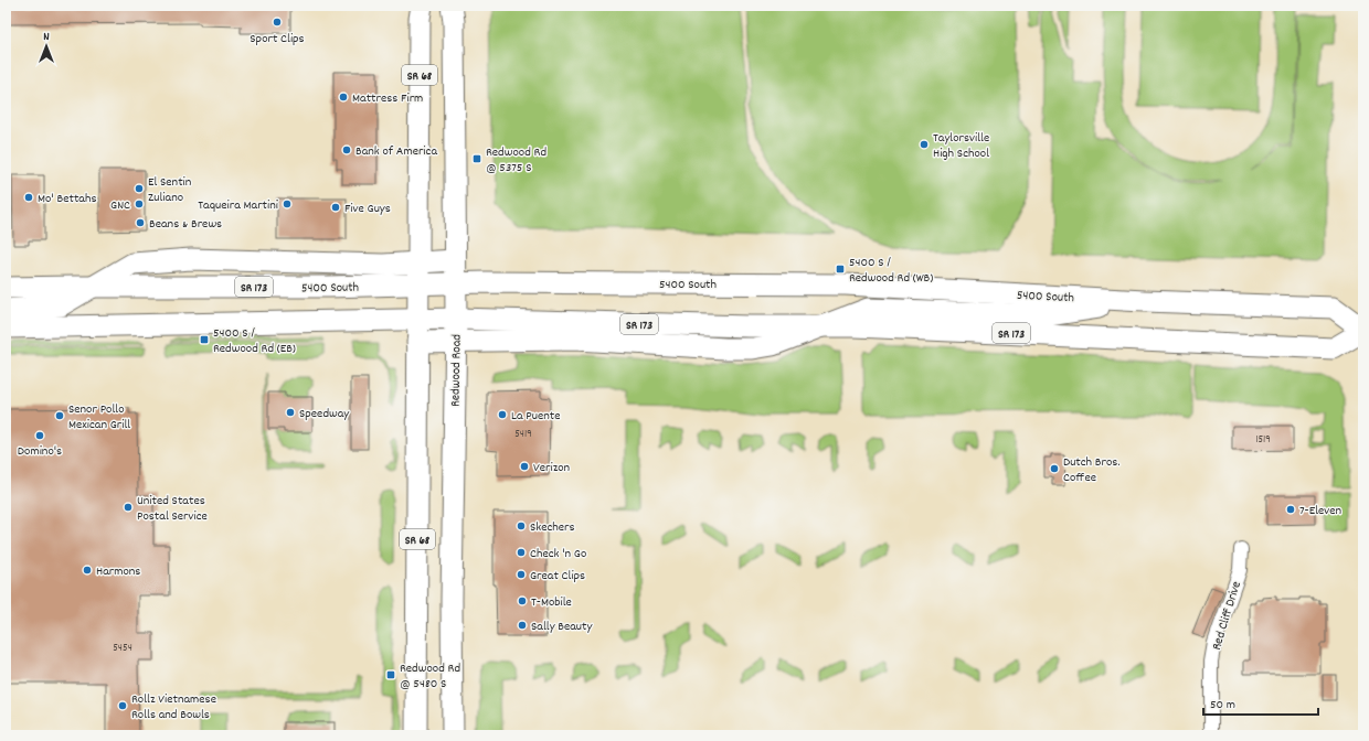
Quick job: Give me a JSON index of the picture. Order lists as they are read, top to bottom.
{
  "streets": {
    "main road": [
      "SR 68",
      "5400 South",
      "SR 173",
      "Redwood Road"
    ],
    "street": ["Red Cliff Drive"]
  },
  "crossings": [
    ["SR 68", "5400 South"],
    ["5400 South", "Redwood Road"]
  ],
  "places": {
    "other": [
      "Sport Clips",
      "Mattress Firm",
      "Taylorsville High School",
      "Bank of America",
      "El Sentin Zuliano",
      "Mo' Bettahs",
      "GNC",
      "Taqueira Martini",
      "Five Guys",
      "Beans & Brews",
      "Speedway",
      "La Puente",
      "Senor Pollo Mexican Grill",
      "Domino's",
      "Verizon",
      "Dutch Bros. Coffee",
      "United States Postal Service",
      "7-Eleven",
      "Skechers",
      "Check 'n Go",
      "Harmons",
      "Great Clips",
      "T-Mobile",
      "Sally Beauty",
      "Rollz Vietnamese Rolls and Bowls"
    ],
    "transit": [
      "Redwood Rd @ 5375 S",
      "5400 S / Redwood Rd (WB)",
      "5400 S / Redwood Rd (EB)",
      "Redwood Rd @ 5480 S"
    ]
  },
  "house_numbers": ["5419", "1519", "5454"],
  "scale_bar": "50 m",
  "north": "top"
}
